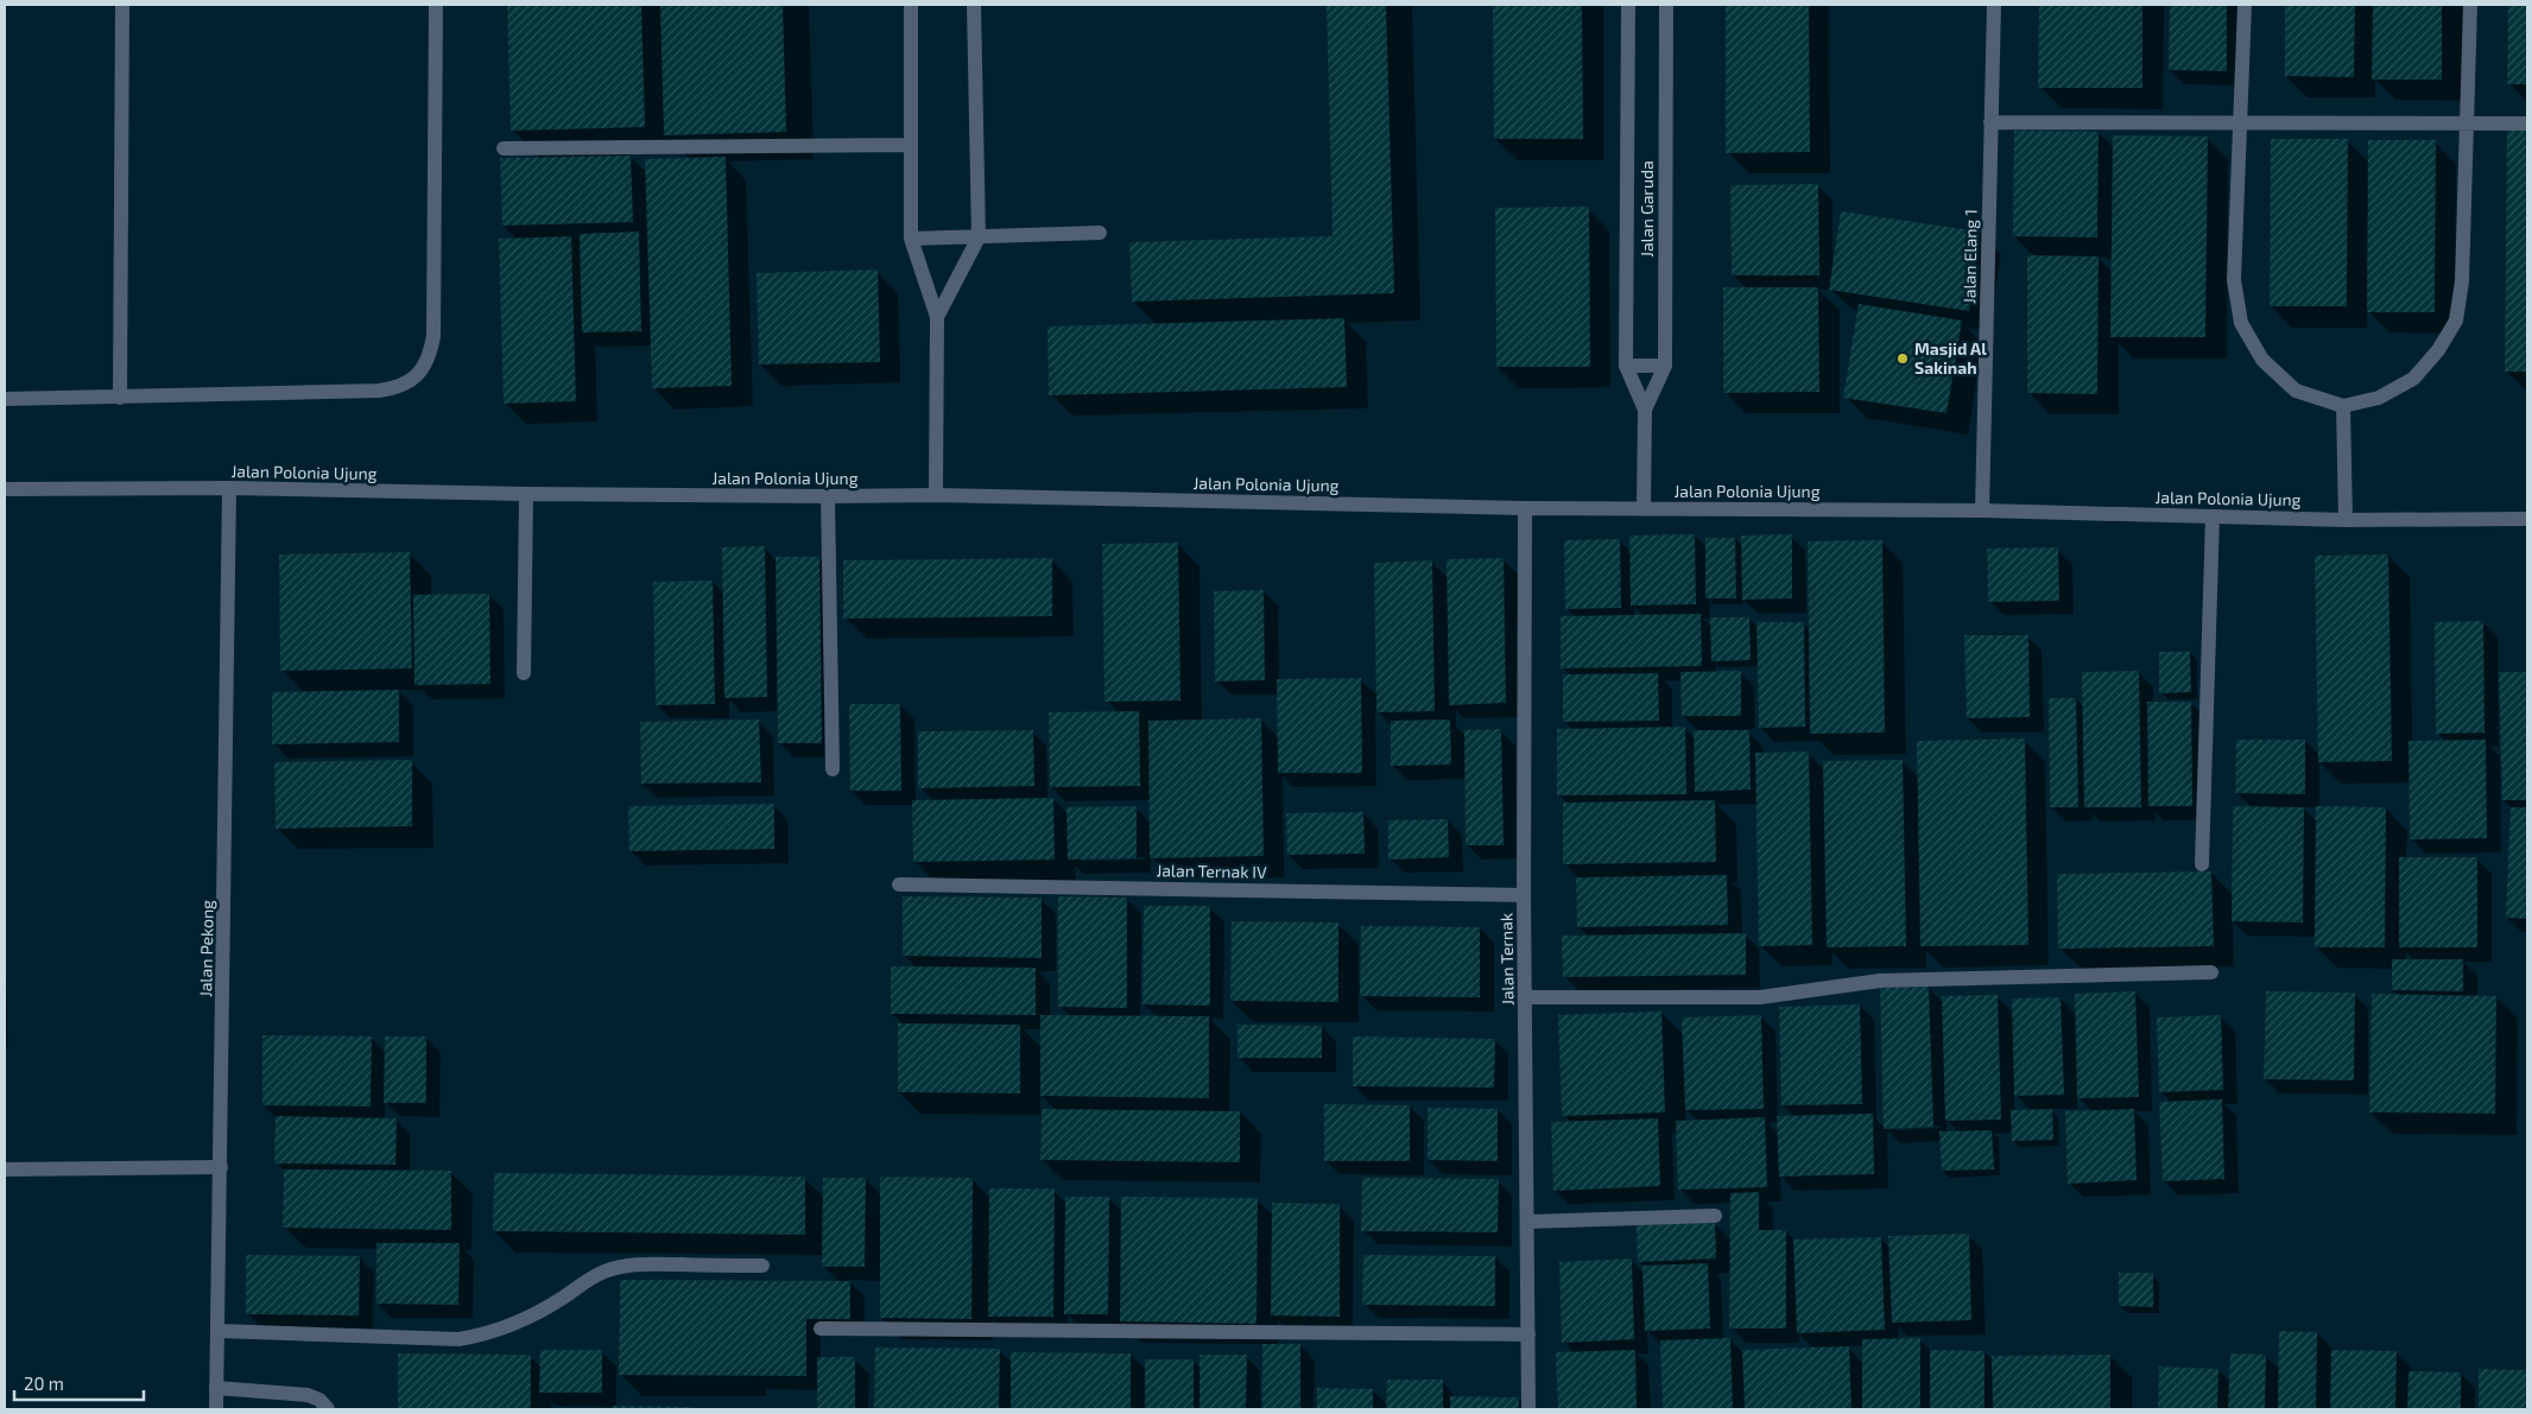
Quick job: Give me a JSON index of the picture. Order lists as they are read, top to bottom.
{
  "streets": {
    "street": [
      "Jalan Garuda",
      "Jalan Elang 1",
      "Jalan Polonia Ujung",
      "Jalan Ternak IV",
      "Jalan Pekong",
      "Jalan Ternak"
    ]
  },
  "crossings": [
    ["Jalan Garuda", "Jalan Polonia Ujung"],
    ["Jalan Elang 1", "Jalan Polonia Ujung"],
    ["Jalan Polonia Ujung", "Jalan Pekong"],
    ["Jalan Polonia Ujung", "Jalan Ternak"],
    ["Jalan Ternak IV", "Jalan Ternak"]
  ],
  "places": ["Masjid Al Sakinah"],
  "scale_bar": "20 m"
}
